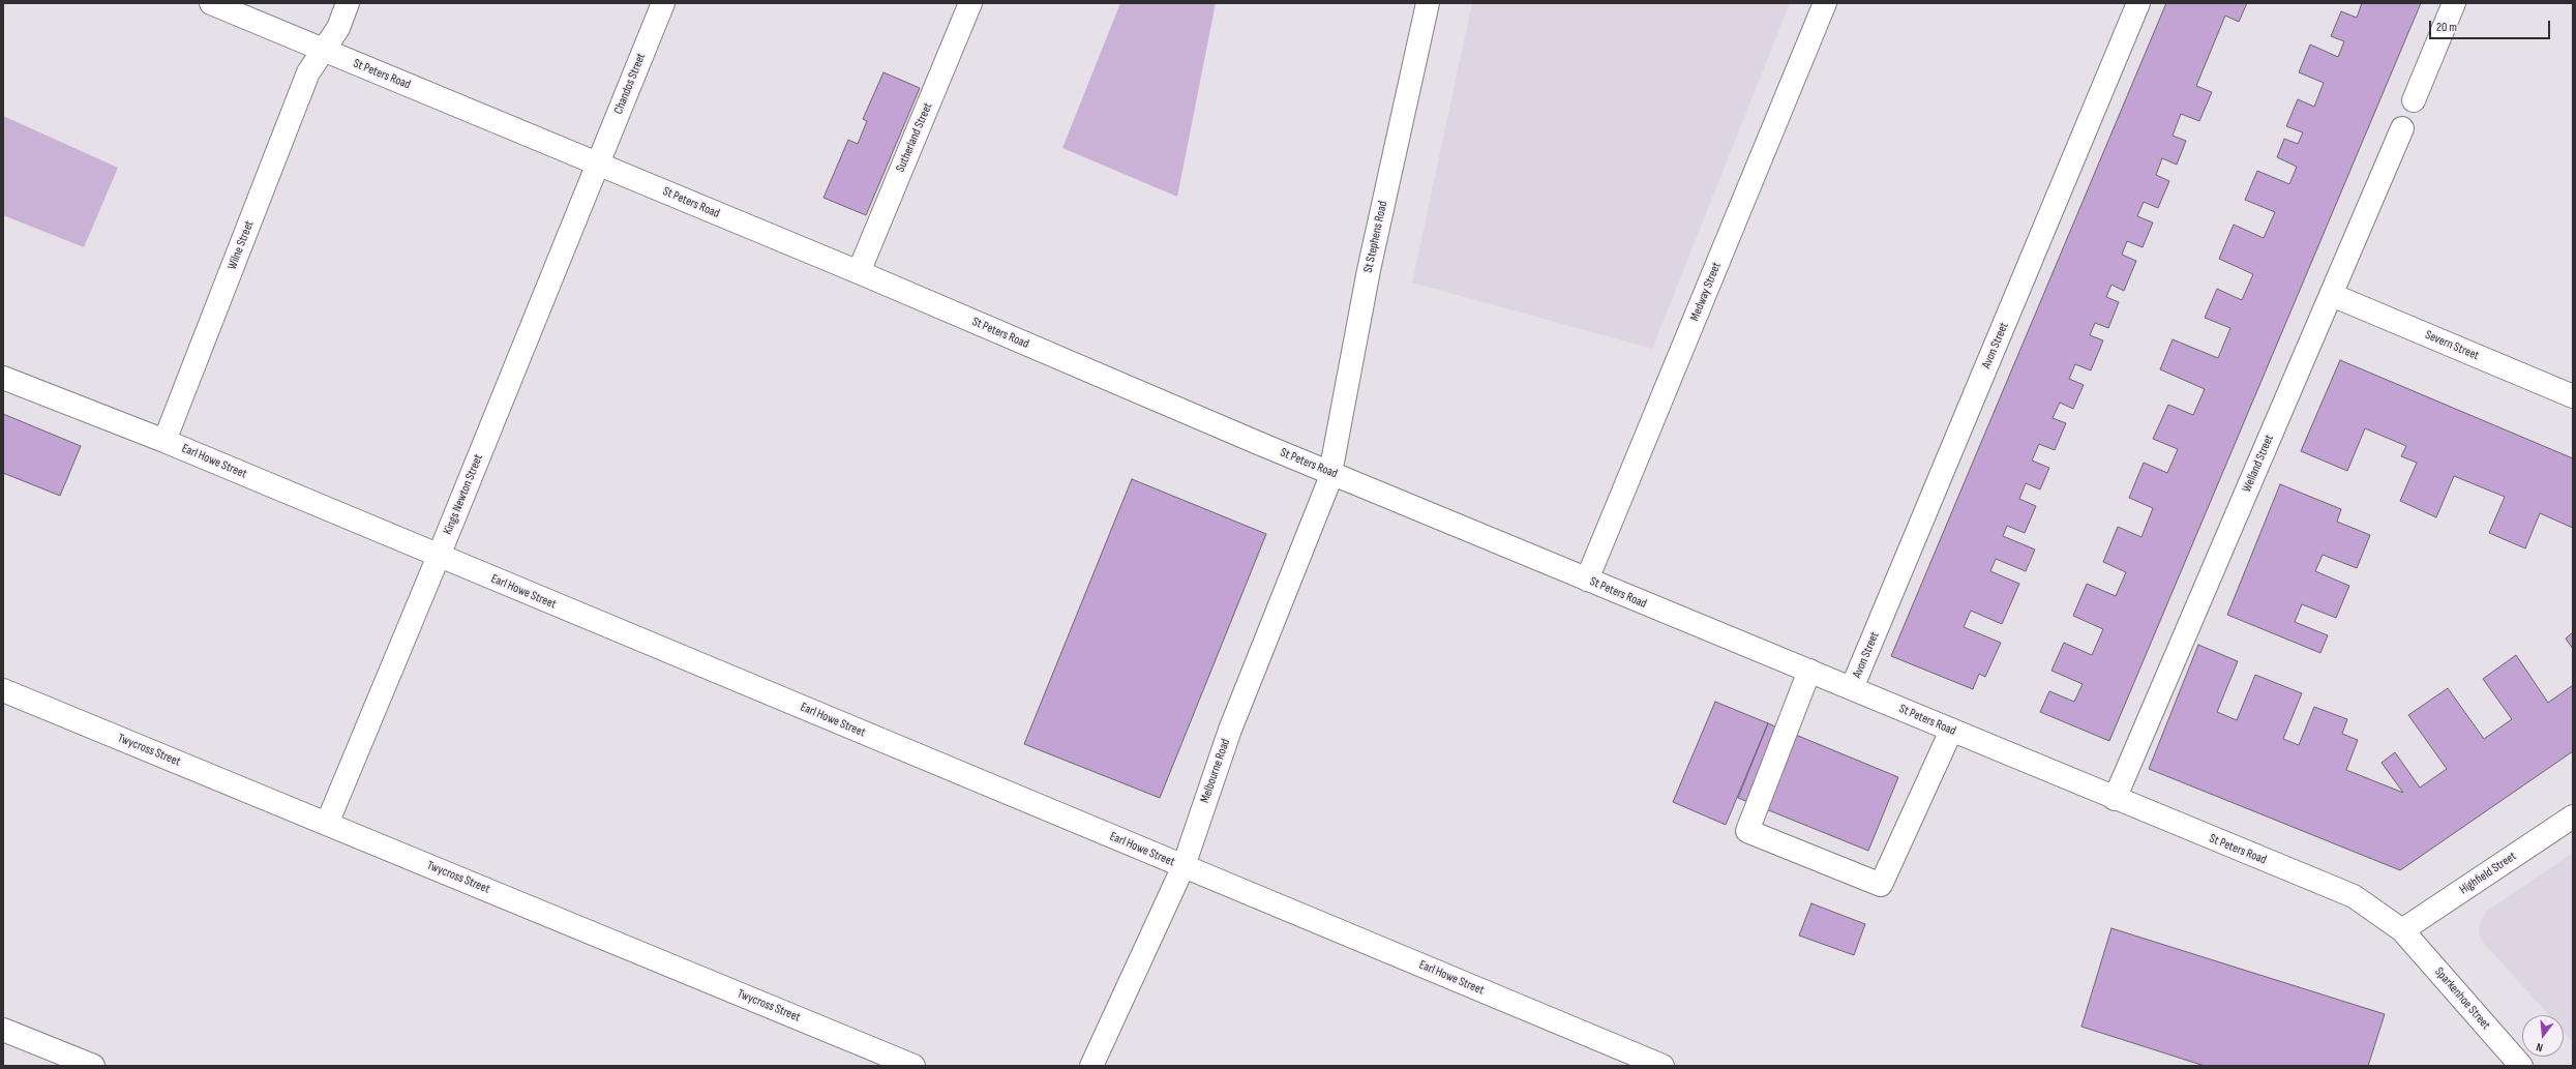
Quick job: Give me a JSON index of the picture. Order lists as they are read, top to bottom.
{
  "streets": {
    "street": [
      "St Peters Road",
      "Chandos Street",
      "Sutherland Street",
      "St Stephens Road",
      "Wilne Street",
      "Medway Street",
      "Avon Street",
      "Severn Street",
      "Earl Howe Street",
      "Welland Street",
      "Kings Newton Street",
      "Twycross Street",
      "Melbourne Road",
      "Highfield Street",
      "Sparkenhoe Street"
    ]
  },
  "crossings": [
    ["St Peters Road", "Chandos Street"],
    ["St Peters Road", "Sutherland Street"],
    ["St Peters Road", "St Stephens Road"],
    ["St Peters Road", "Wilne Street"],
    ["St Peters Road", "Medway Street"],
    ["St Peters Road", "Avon Street"],
    ["St Peters Road", "Welland Street"],
    ["St Peters Road", "Kings Newton Street"],
    ["St Peters Road", "Melbourne Road"],
    ["St Peters Road", "Highfield Street"],
    ["St Peters Road", "Sparkenhoe Street"],
    ["Chandos Street", "Kings Newton Street"],
    ["St Stephens Road", "Melbourne Road"],
    ["Wilne Street", "Earl Howe Street"],
    ["Severn Street", "Welland Street"],
    ["Earl Howe Street", "Kings Newton Street"],
    ["Earl Howe Street", "Melbourne Road"],
    ["Kings Newton Street", "Twycross Street"],
    ["Highfield Street", "Sparkenhoe Street"]
  ],
  "scale_bar": "20 m",
  "north": "bottom"
}
